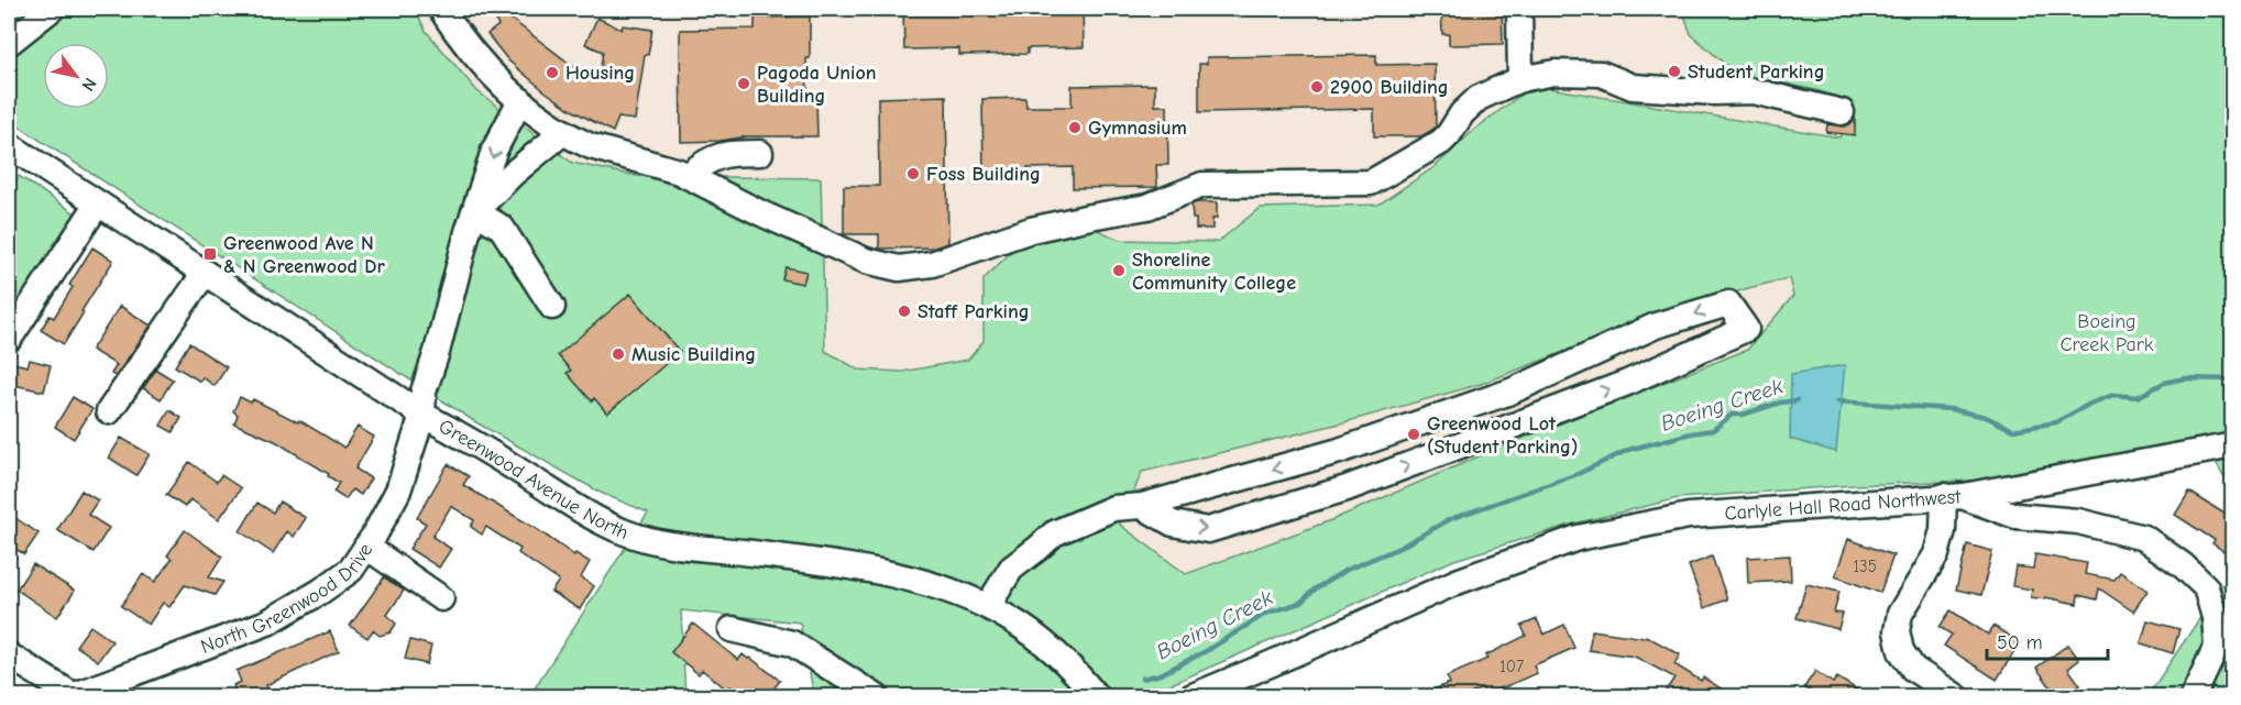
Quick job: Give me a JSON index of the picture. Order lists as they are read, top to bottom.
{
  "streets": {
    "street": ["Greenwood Avenue North", "Carlyle Hall Road Northwest", "North Greenwood Drive"]
  },
  "crossings": [
    ["Greenwood Avenue North", "North Greenwood Drive"]
  ],
  "water": ["Boeing Creek"],
  "parks": ["Boeing Creek Park"],
  "places": {
    "other": [
      "Student Parking",
      "Housing",
      "Pagoda Union Building",
      "2900 Building",
      "Gymnasium",
      "Foss Building",
      "Shoreline Community College",
      "Staff Parking",
      "Music Building",
      "Greenwood Lot (Student Parking)"
    ],
    "transit": ["Greenwood Ave N & N Greenwood Dr"]
  },
  "house_numbers": ["135", "107"],
  "scale_bar": "50 m",
  "north": "bottom right"
}
